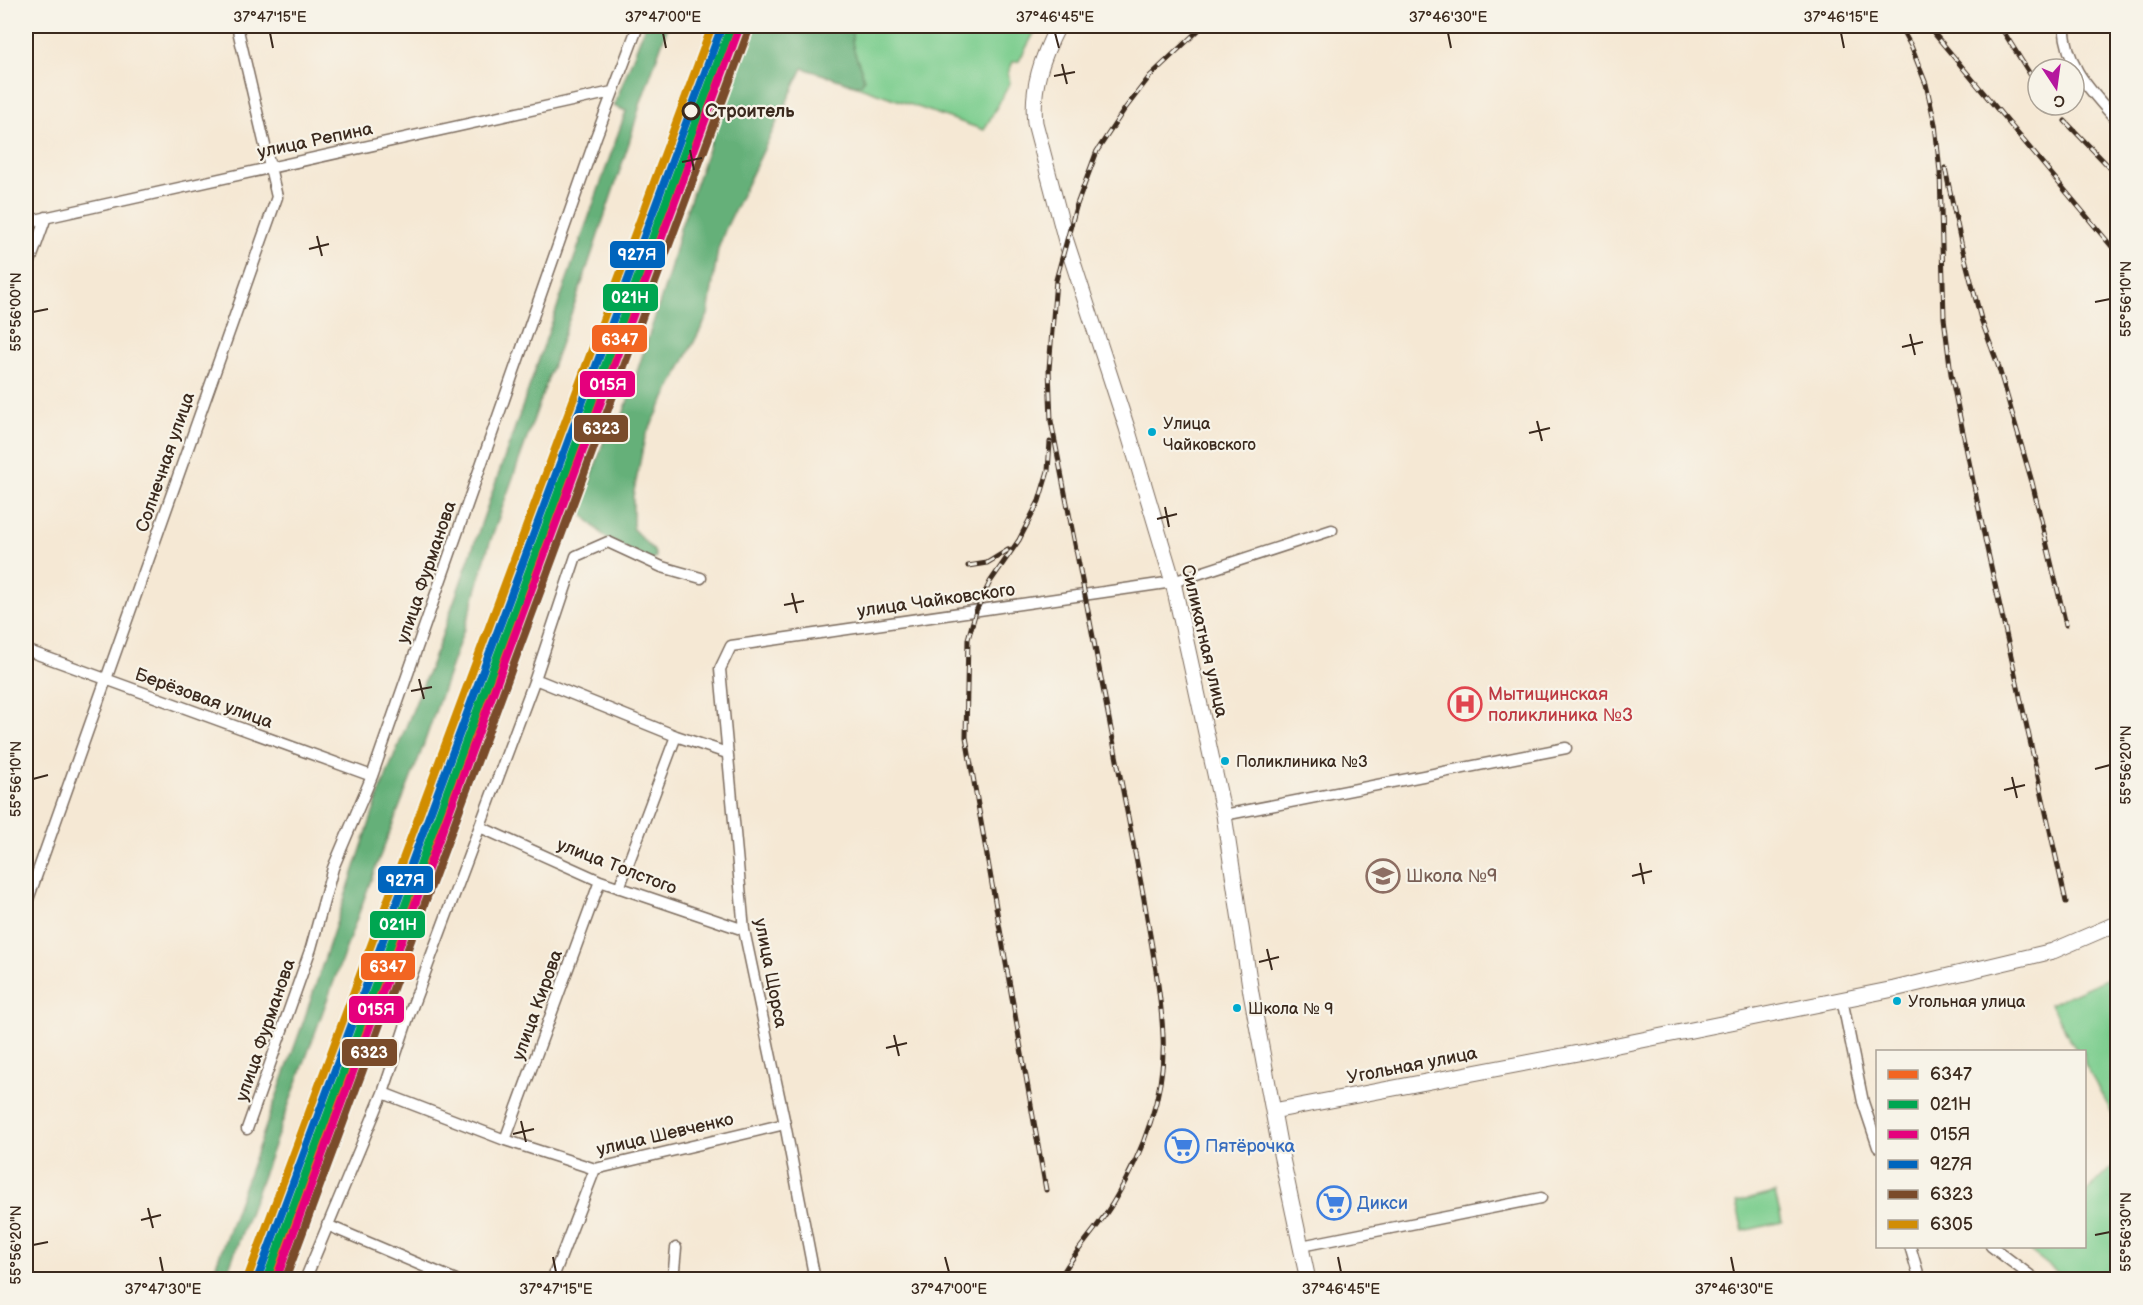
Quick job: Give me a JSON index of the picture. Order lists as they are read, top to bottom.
{
  "streets": {
    "street": [
      "улица Репина",
      "Солнечная улица",
      "улица Фурманова",
      "улица Чайковского",
      "Силикатная улица",
      "Берёзовая улица",
      "улица Толстого",
      "улица Щорса",
      "улица Кирова",
      "Угольная улица",
      "улица Шевченко"
    ]
  },
  "crossings": [
    ["улица Репина", "Солнечная улица"],
    ["улица Репина", "улица Фурманова"],
    ["Солнечная улица", "Берёзовая улица"],
    ["улица Фурманова", "Берёзовая улица"],
    ["улица Чайковского", "Силикатная улица"],
    ["улица Чайковского", "улица Щорса"],
    ["Силикатная улица", "Угольная улица"],
    ["улица Толстого", "улица Щорса"],
    ["улица Толстого", "улица Кирова"],
    ["улица Щорса", "улица Шевченко"],
    ["улица Кирова", "улица Шевченко"]
  ],
  "places": {
    "other": [
      "Строитель",
      "Улица Чайковского",
      "Поликлиника №3",
      "Угольная улица",
      "Школа № 9"
    ],
    "hospital": ["Мытищинская поликлиника №3"],
    "school or university": ["Школа №9"],
    "supermarket": ["Пятёрочка", "Дикси"]
  },
  "lines": [
    "transit line 6347",
    "transit line 021Н",
    "transit line 927Я",
    "transit line 6305",
    "transit line 015Я",
    "transit line 6323"
  ],
  "legend": [
    "6347",
    "021Н",
    "015Я",
    "927Я",
    "6323",
    "6305"
  ],
  "north": "bottom",
  "coordinates": [
    "37°47'15\"E",
    "37°47'00\"E",
    "37°46'45\"E",
    "37°46'30\"E",
    "37°46'15\"E",
    "55°56'10\"N",
    "55°56'00\"N",
    "55°56'20\"N",
    "55°56'30\"N",
    "37°47'30\"E"
  ]
}
